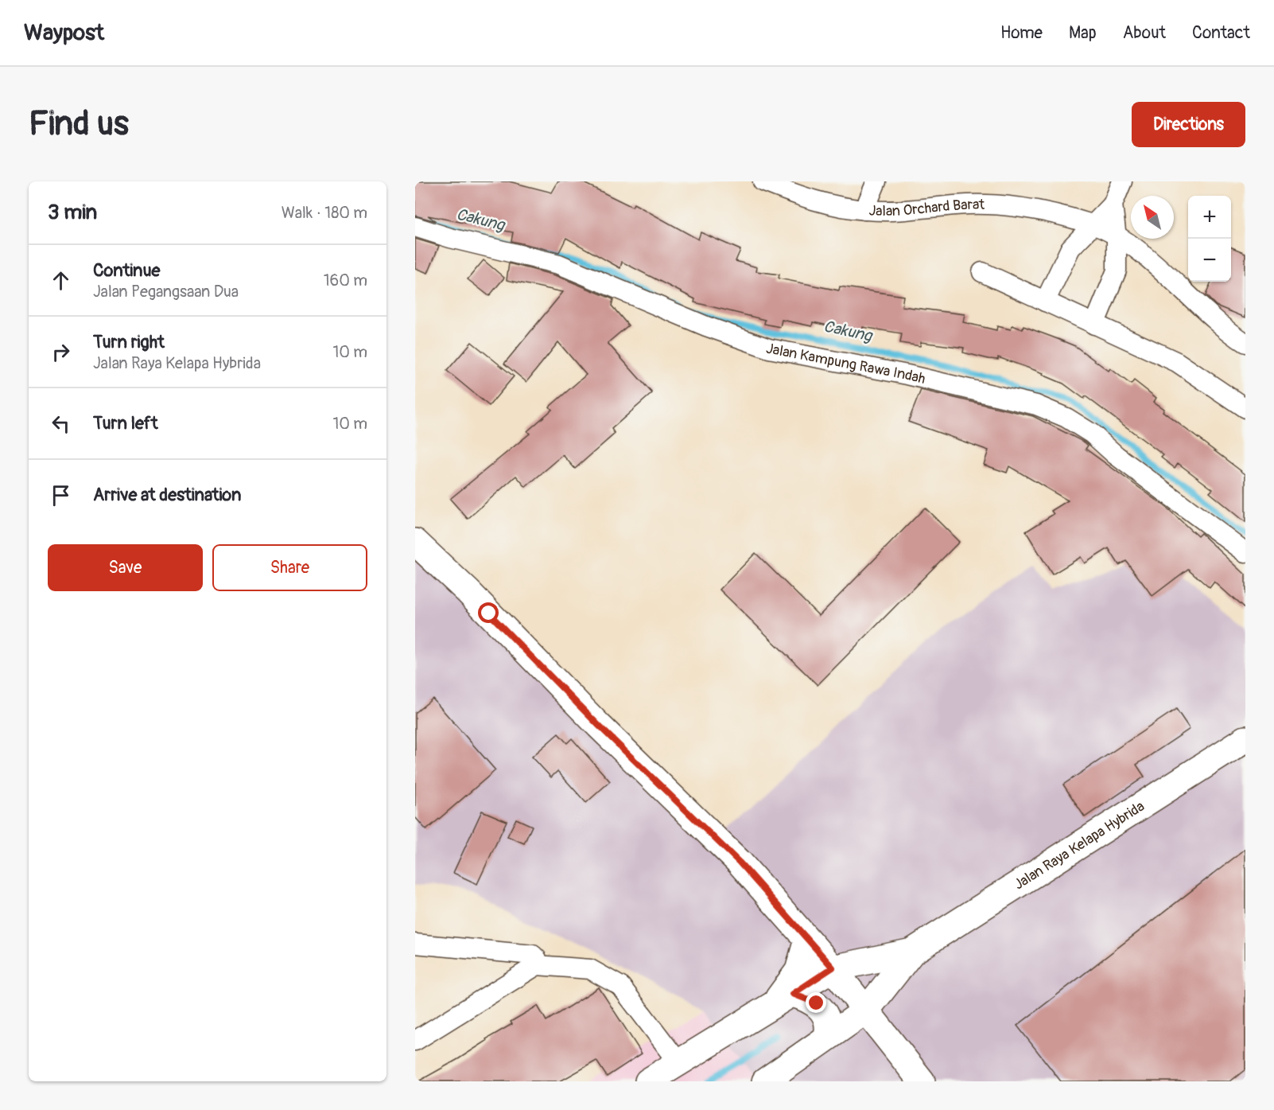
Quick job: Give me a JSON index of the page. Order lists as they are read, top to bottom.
{
  "streets": {
    "main road": ["Jalan Raya Kelapa Hybrida"],
    "street": ["Jalan Orchard Barat", "Jalan Kampung Rawa Indah"]
  },
  "water": ["Cakung"],
  "north": "top left",
  "page": {
    "header": "Waypost",
    "nav": [
      "Home",
      "Map",
      "About",
      "Contact"
    ],
    "buttons": [
      "Directions",
      ["Save", "Share"]
    ],
    "title": "Find us",
    "heading": ["3 min", "Walk · 180 m"],
    "map_buttons": ["+", "−"],
    "list": [
      ["Continue", "Jalan Pegangsaan Dua", "160 m"],
      ["Turn right", "Jalan Raya Kelapa Hybrida", "10 m"],
      ["Turn left", "10 m"],
      "Arrive at destination"
    ]
  }
}
